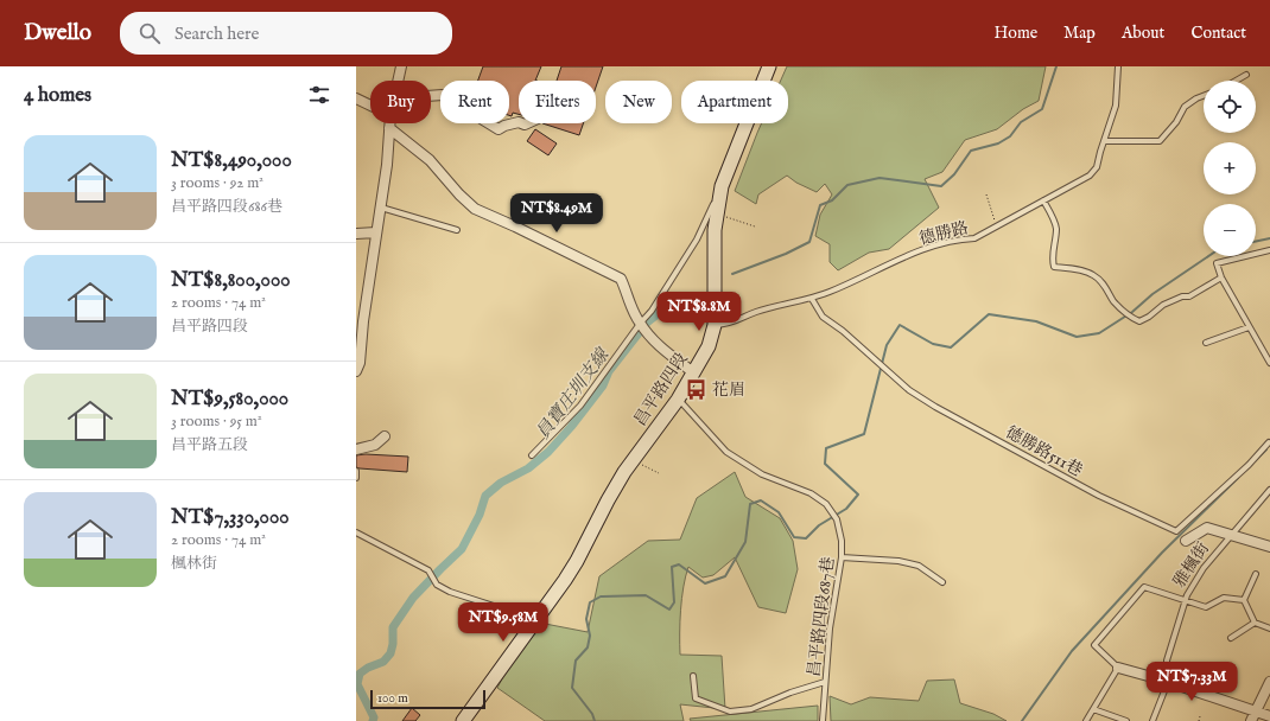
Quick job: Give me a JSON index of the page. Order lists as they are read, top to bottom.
{
  "streets": {
    "street": ["昌平路四段", "雅楓街"],
    "lane": ["德勝路", "德勝路511巷", "昌平路四段687巷"]
  },
  "crossings": [
    ["德勝路", "昌平路四段"],
    ["德勝路", "德勝路511巷"],
    ["昌平路四段", "昌平路四段687巷"]
  ],
  "water": ["員寶庄圳支線"],
  "places": {
    "bus stop": ["花眉"]
  },
  "scale_bar": "100 m",
  "page": {
    "header": "Dwello",
    "search": "Search here",
    "nav": [
      "Home",
      "Map",
      "About",
      "Contact"
    ],
    "heading": "4 homes",
    "map_buttons": ["+", "−"],
    "chip": [
      "Buy",
      "Rent",
      "Filters",
      "New",
      "Apartment"
    ],
    "list": [
      {
        "name": "NT$8,490,000",
        "note": "3 rooms · 92 m² · 昌平路四段686巷"
      },
      {
        "name": "NT$8,800,000",
        "note": "2 rooms · 74 m² · 昌平路四段"
      },
      {
        "name": "NT$9,580,000",
        "note": "3 rooms · 95 m² · 昌平路五段"
      },
      {
        "name": "NT$7,330,000",
        "note": "2 rooms · 74 m² · 楓林街"
      }
    ],
    "price": [
      "NT$8.49M",
      "NT$8.8M",
      "NT$9.58M",
      "NT$7.33M"
    ],
    "scale": "100 m"
  }
}
